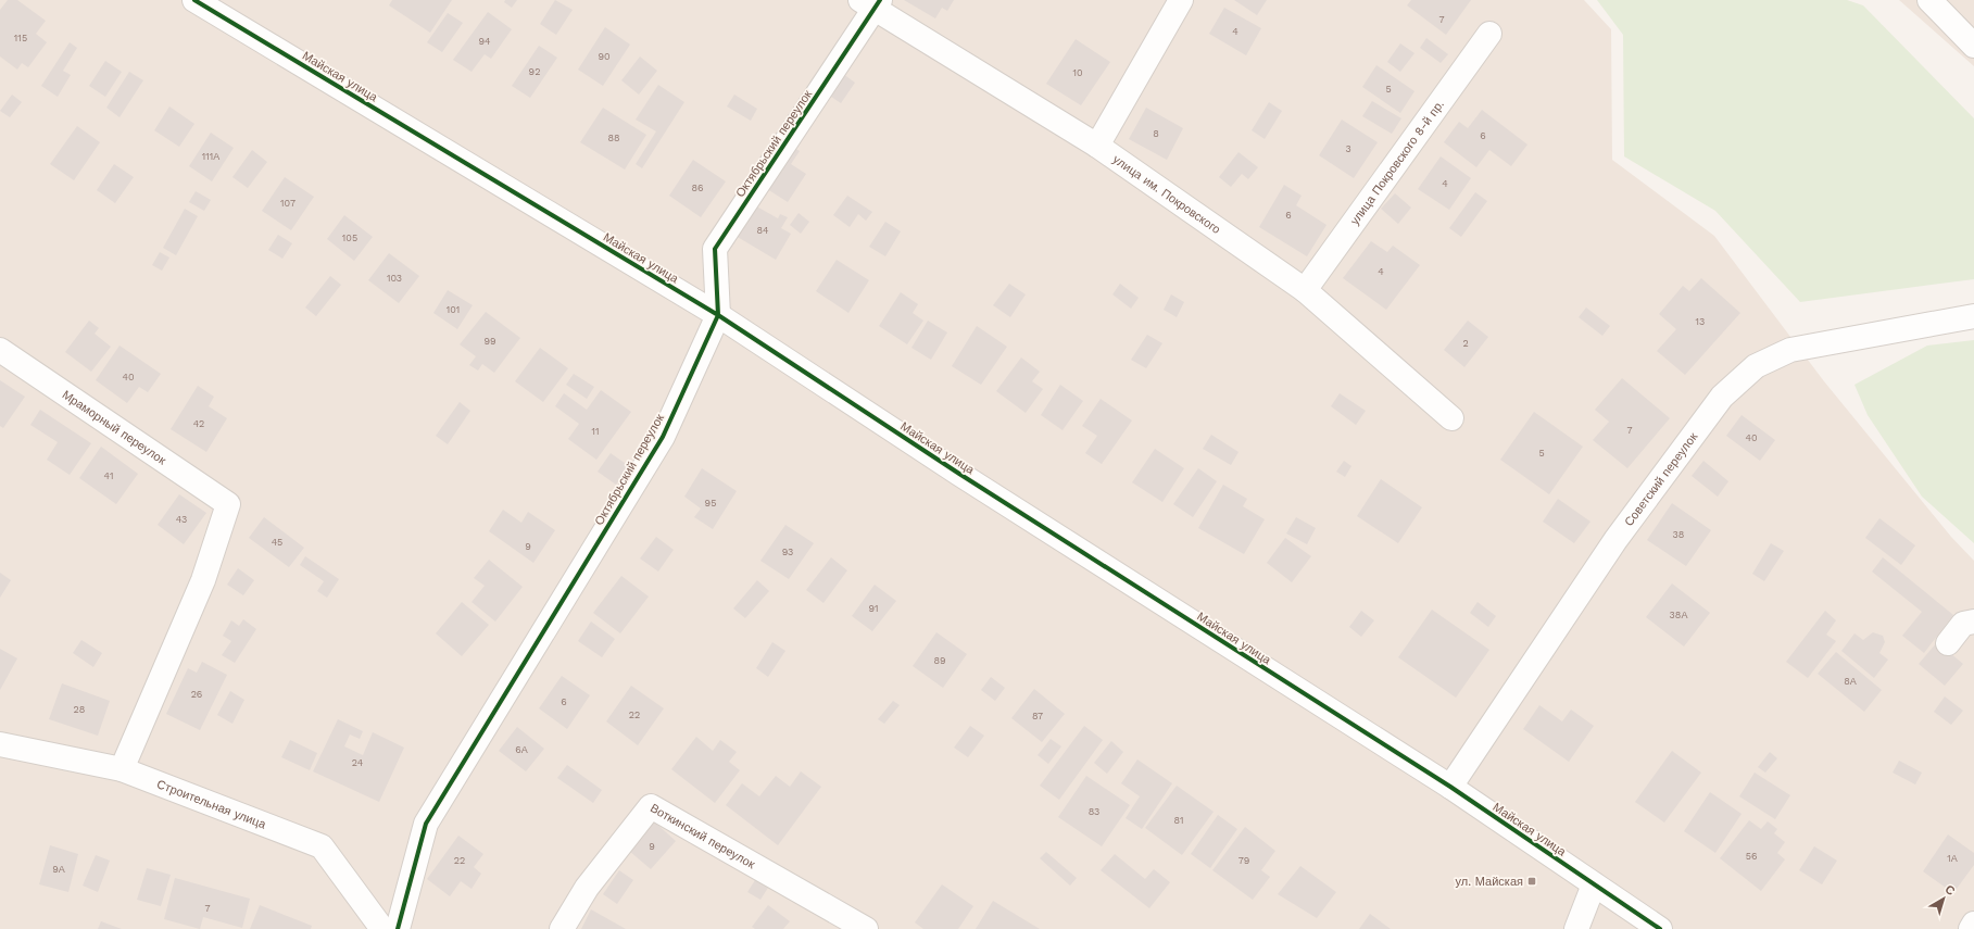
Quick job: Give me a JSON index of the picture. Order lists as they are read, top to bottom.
{
  "streets": {
    "street": [
      "Майская улица",
      "Октябрьский переулок",
      "улица Покровского 8-й пр.",
      "улица им. Покровского",
      "Мраморный переулок",
      "Советский переулок",
      "Строительная улица",
      "Воткинский переулок"
    ]
  },
  "crossings": [
    ["Майская улица", "Октябрьский переулок"],
    ["Майская улица", "Советский переулок"],
    ["Октябрьский переулок", "улица им. Покровского"],
    ["улица Покровского 8-й пр.", "улица им. Покровского"],
    ["Мраморный переулок", "Строительная улица"]
  ],
  "places": {
    "transit": ["ул. Майская"]
  },
  "house_numbers": [
    "7",
    "4",
    "115",
    "94",
    "90",
    "92",
    "10",
    "5",
    "8",
    "6",
    "88",
    "3",
    "111А",
    "4",
    "86",
    "107",
    "6",
    "84",
    "105",
    "4",
    "103",
    "101",
    "13",
    "99",
    "2",
    "40",
    "42",
    "7",
    "11",
    "40",
    "5",
    "41",
    "95",
    "43",
    "38",
    "45",
    "9",
    "93",
    "91",
    "38А",
    "89",
    "8А",
    "26",
    "6",
    "28",
    "22",
    "87",
    "6А",
    "24",
    "83",
    "81",
    "9",
    "56",
    "1А",
    "22",
    "79",
    "9А",
    "7"
  ],
  "north": "top right"
}
